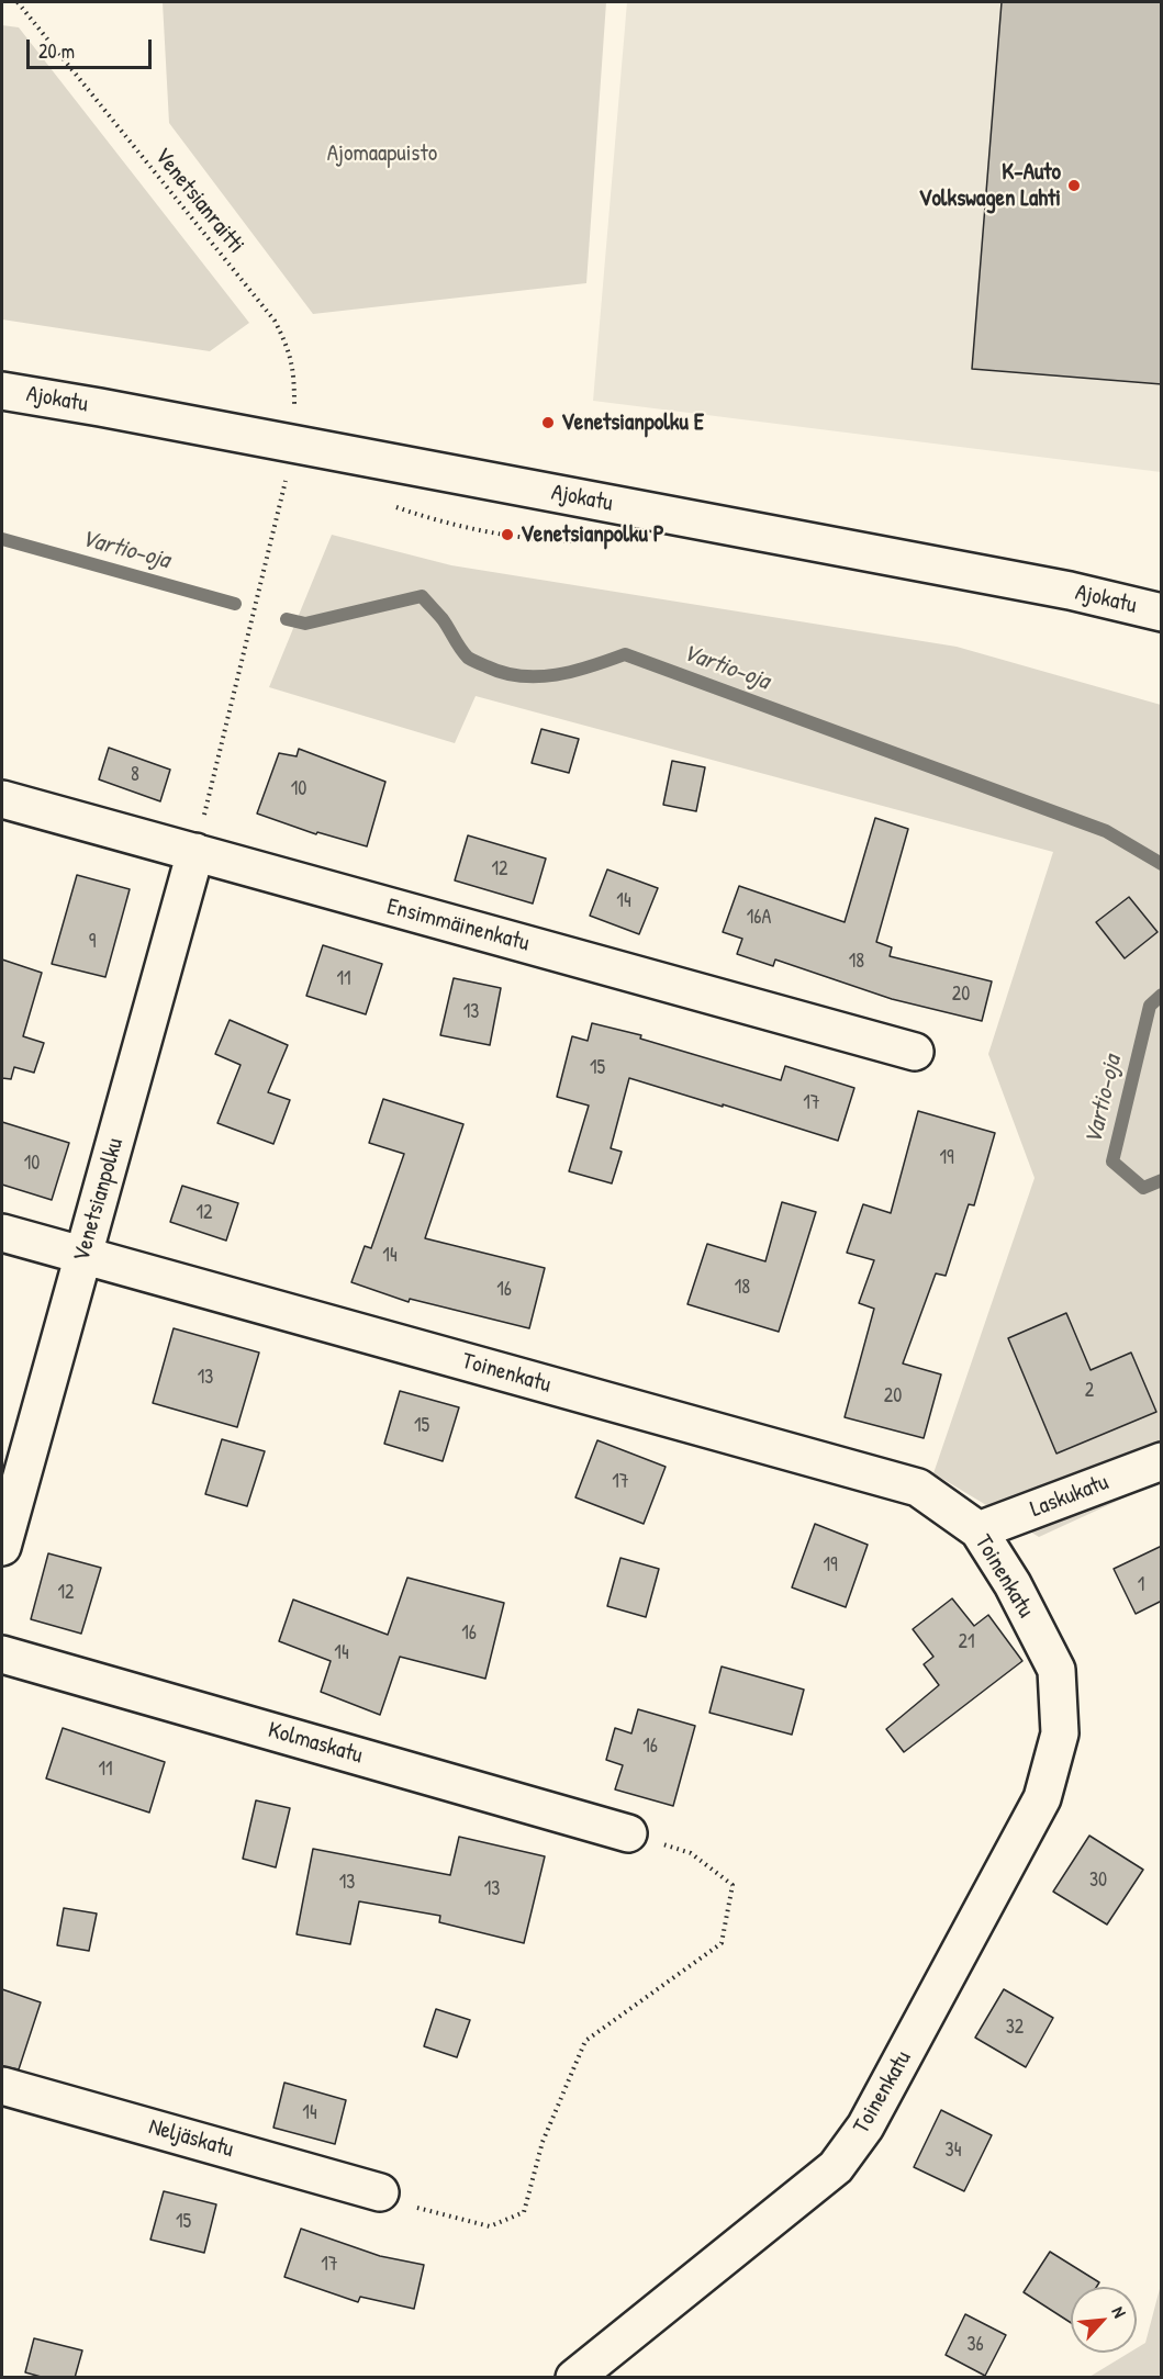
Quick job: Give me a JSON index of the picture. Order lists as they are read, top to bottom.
{
  "streets": {
    "street": [
      "Ajokatu",
      "Ensimmäinenkatu",
      "Venetsianpolku",
      "Toinenkatu",
      "Laskukatu",
      "Kolmaskatu",
      "Neljäskatu"
    ],
    "path": ["Venetsianraitti"]
  },
  "crossings": [
    ["Venetsianraitti", "Ajokatu"],
    ["Venetsianraitti", "Ensimmäinenkatu"],
    ["Venetsianraitti", "Venetsianpolku"],
    ["Ensimmäinenkatu", "Venetsianpolku"],
    ["Venetsianpolku", "Toinenkatu"],
    ["Toinenkatu", "Laskukatu"]
  ],
  "water": ["Vartio-oja"],
  "parks": ["Ajomaapuisto"],
  "places": ["K-Auto Volkswagen Lahti", "Venetsianpolku E", "Venetsianpolku P"],
  "house_numbers": [
    "8",
    "10",
    "12",
    "14",
    "16A",
    "9",
    "18",
    "11",
    "20",
    "13",
    "15",
    "17",
    "19",
    "10",
    "12",
    "14",
    "18",
    "16",
    "13",
    "2",
    "20",
    "15",
    "17",
    "19",
    "1",
    "12",
    "16",
    "21",
    "14",
    "16",
    "11",
    "30",
    "13",
    "13",
    "32",
    "14",
    "34",
    "15",
    "17",
    "36"
  ],
  "scale_bar": "20 m",
  "north": "top right"
}
